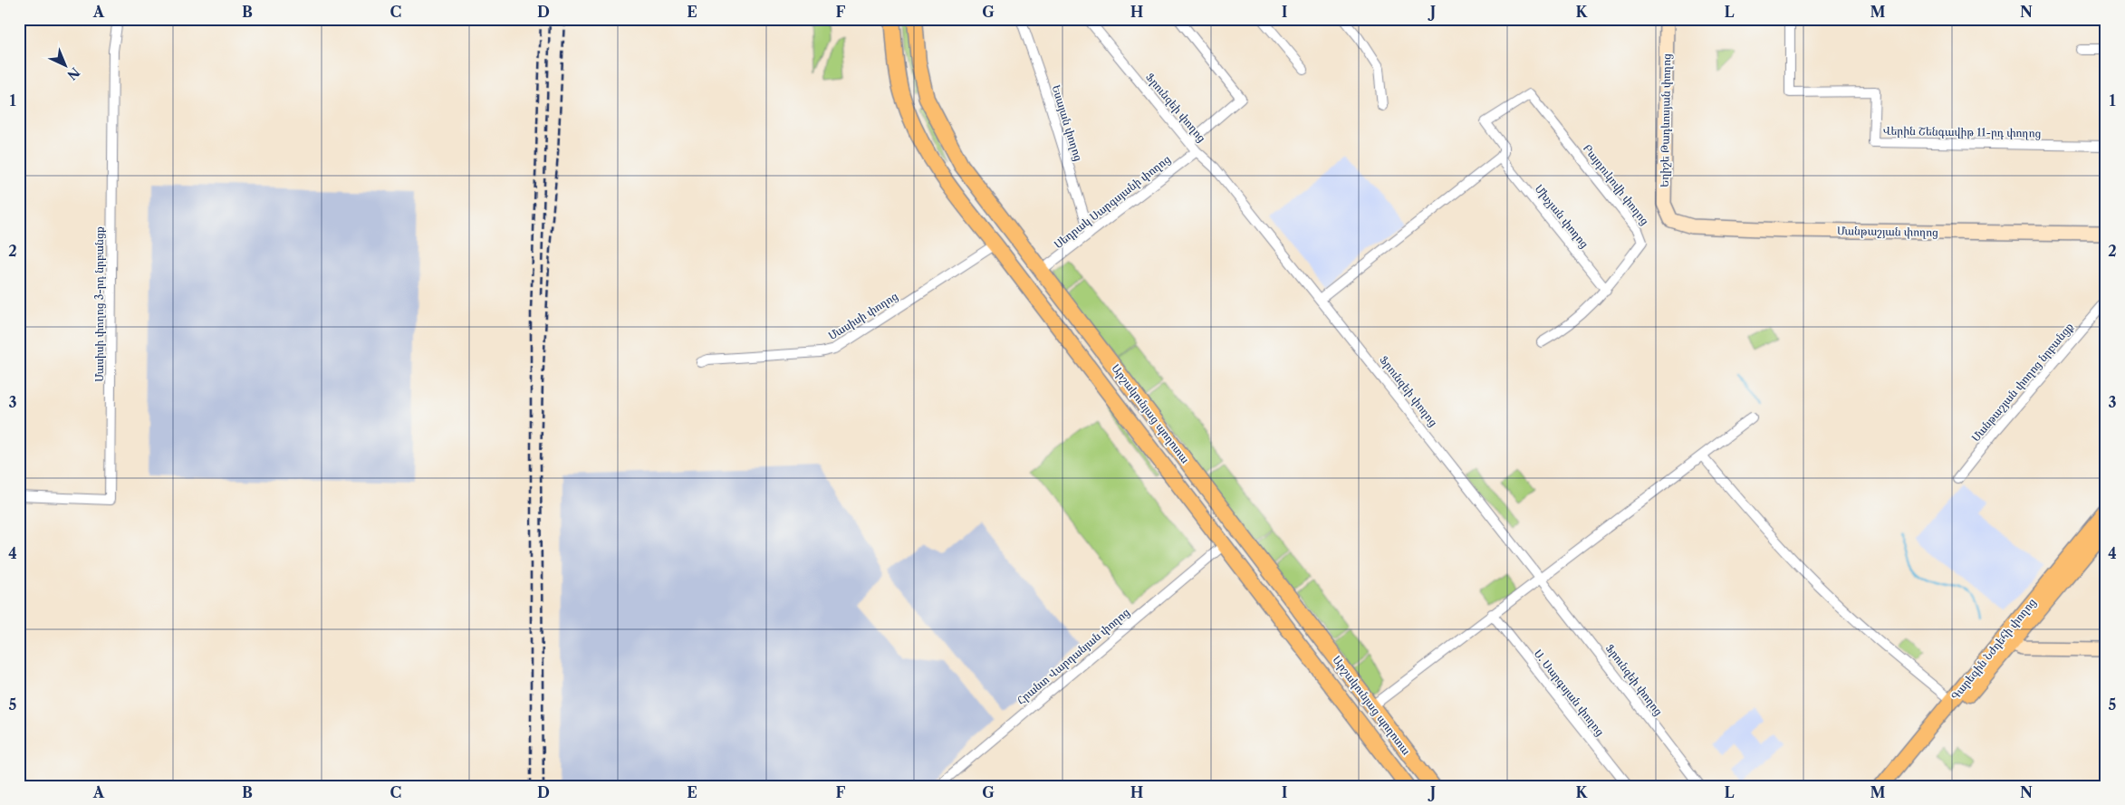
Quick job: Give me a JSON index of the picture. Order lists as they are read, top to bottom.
{
  "streets": {
    "main road": ["Արշակունյաց պողոտա", "Գարեգին Նժդեհի փողոց"],
    "street": [
      "Ֆրունզեի փողոց",
      "Եղիշե Թադևոսյան փողոց",
      "Եսայան փողոց",
      "Վերին Շենգավիթ 11-րդ փողոց",
      "Բայդուկովի փողոց",
      "Սեդրակ Սարգսյանի փողոց",
      "Մխչյան փողոց",
      "Մանթաշյան փողոց",
      "Մասիսի փողոց 3-րդ նրբանցք",
      "Մասիսի փողոց",
      "Մանթաշյան փողոց նրբանցք",
      "Հրանտ Վարդանյան փողոց",
      "Ս. Սարգսյան փողոց"
    ]
  },
  "crossings": [
    ["Ֆրունզեի փողոց", "Սեդրակ Սարգսյանի փողոց"],
    ["Եղիշե Թադևոսյան փողոց", "Մանթաշյան փողոց"],
    ["Եսայան փողոց", "Սեդրակ Սարգսյանի փողոց"],
    ["Բայդուկովի փողոց", "Մխչյան փողոց"],
    ["Սեդրակ Սարգսյանի փողոց", "Արշակունյաց պողոտա"],
    ["Մասիսի փողոց", "Արշակունյաց պողոտա"],
    ["Արշակունյաց պողոտա", "Հրանտ Վարդանյան փողոց"]
  ],
  "north": "bottom right",
  "grid": {
    "columns": [
      "A",
      "B",
      "C",
      "D",
      "E",
      "F",
      "G",
      "H",
      "I",
      "J",
      "K",
      "L",
      "M",
      "N"
    ],
    "rows": [
      "1",
      "2",
      "3",
      "4",
      "5"
    ]
  }
}
